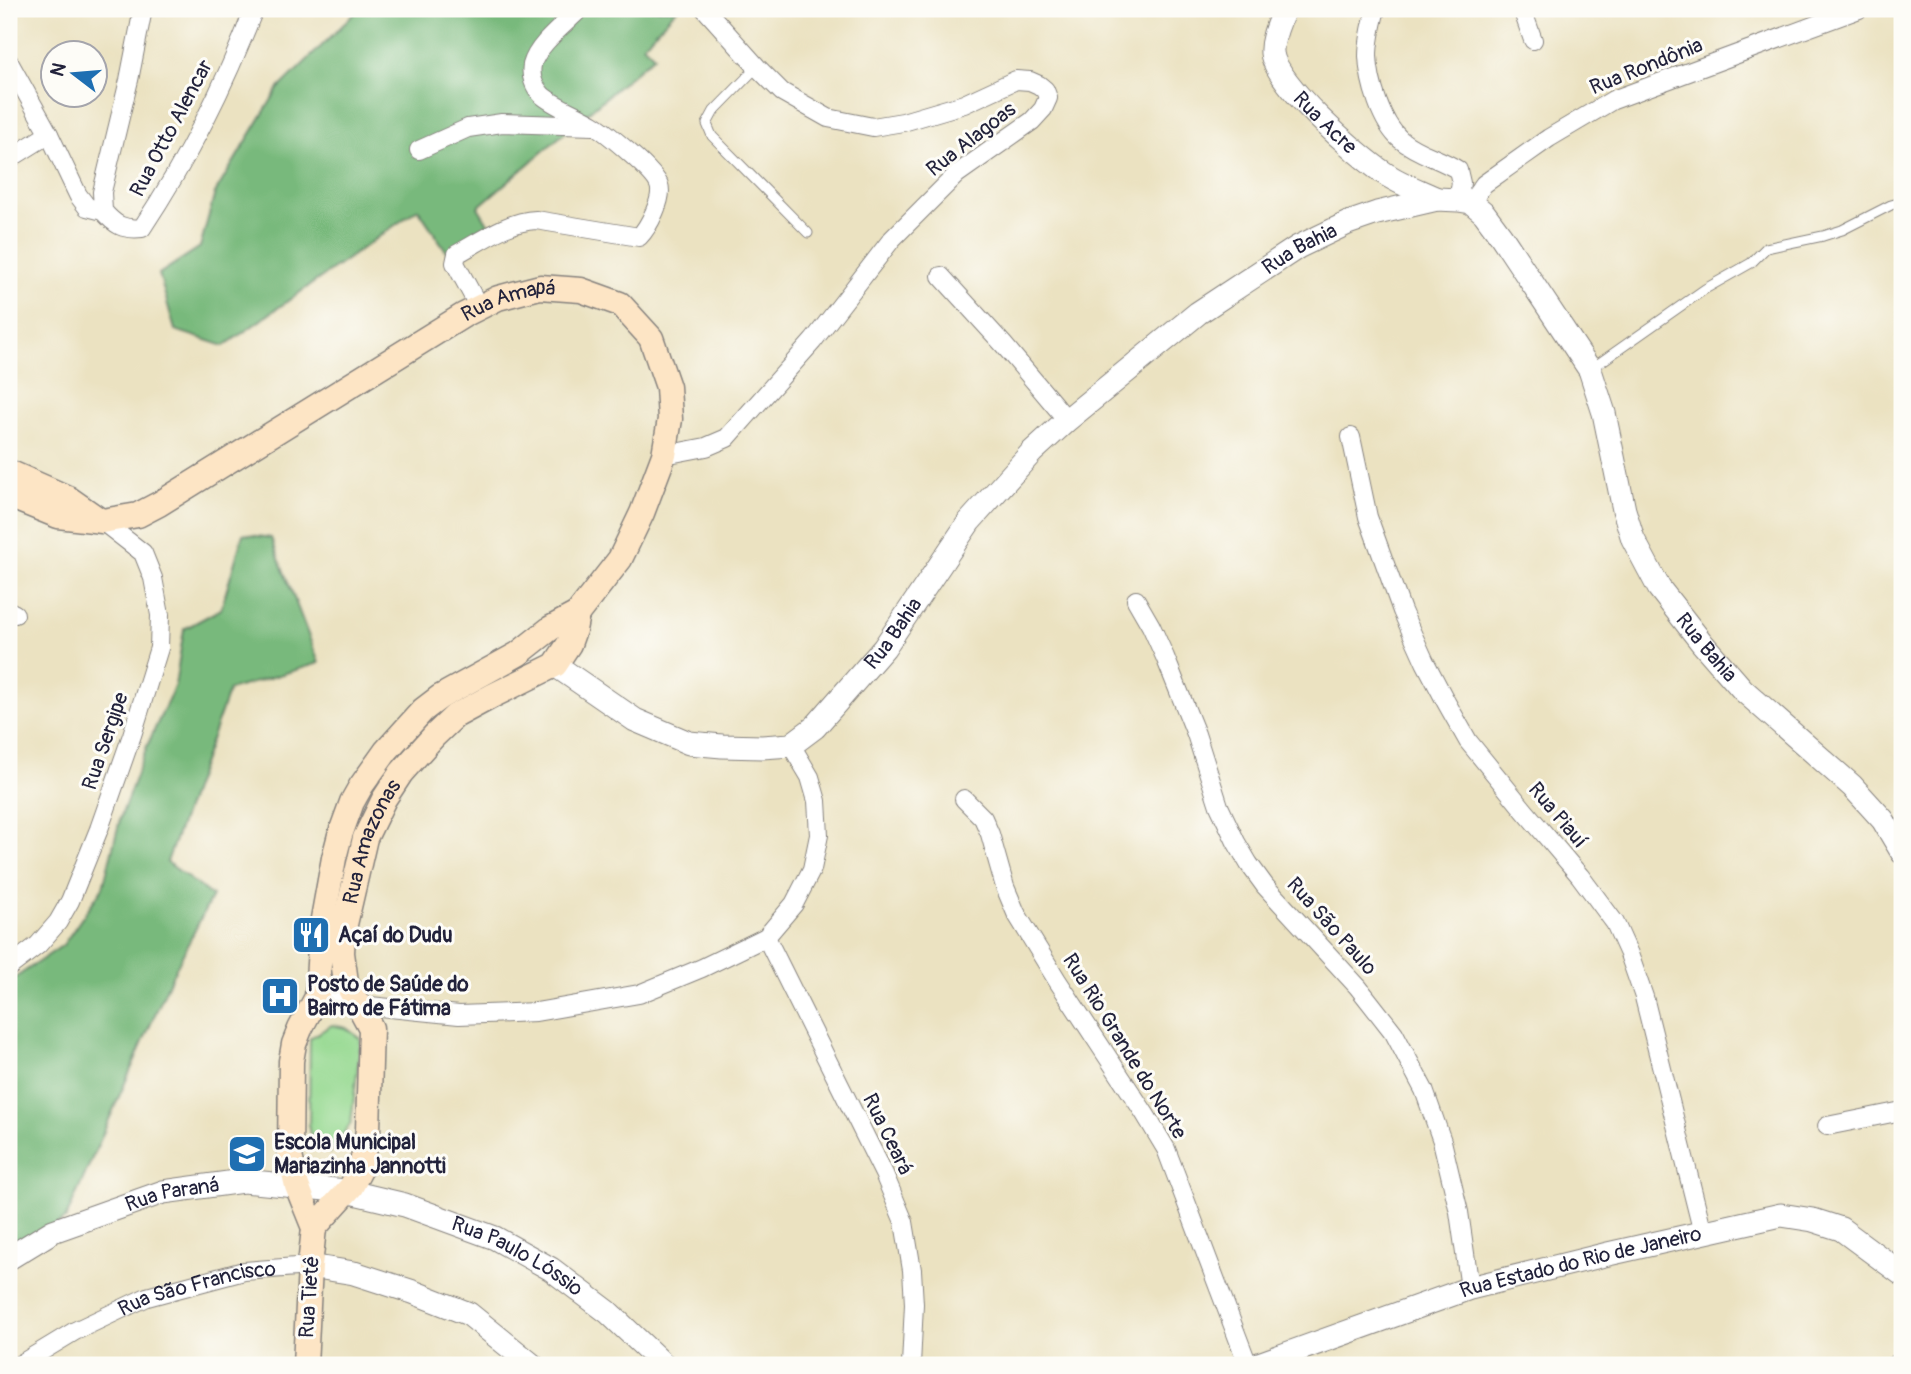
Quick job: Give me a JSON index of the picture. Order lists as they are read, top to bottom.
{
  "streets": {
    "main road": ["Rua Amapá", "Rua Amazonas", "Rua Tietê"],
    "street": [
      "Rua Rondônia",
      "Rua Acre",
      "Rua Otto Alencar",
      "Rua Alagoas",
      "Rua Bahia",
      "Rua Sergipe",
      "Rua Piauí",
      "Rua São Paulo",
      "Rua Rio Grande do Norte",
      "Rua Ceará",
      "Rua Paraná",
      "Rua Paulo Lóssio",
      "Rua Estado do Rio de Janeiro",
      "Rua São Francisco"
    ]
  },
  "crossings": [
    ["Rua Rondônia", "Rua Acre"],
    ["Rua Rondônia", "Rua Bahia"],
    ["Rua Acre", "Rua Bahia"],
    ["Rua Alagoas", "Rua Amapá"],
    ["Rua Amapá", "Rua Sergipe"],
    ["Rua Amapá", "Rua Amazonas"],
    ["Rua Piauí", "Rua Estado do Rio de Janeiro"],
    ["Rua Amazonas", "Rua Paraná"],
    ["Rua Amazonas", "Rua Paulo Lóssio"],
    ["Rua Amazonas", "Rua Tietê"],
    ["Rua São Paulo", "Rua Estado do Rio de Janeiro"],
    ["Rua Paraná", "Rua Paulo Lóssio"],
    ["Rua Paraná", "Rua Tietê"],
    ["Rua Paulo Lóssio", "Rua Tietê"],
    ["Rua São Francisco", "Rua Tietê"]
  ],
  "places": {
    "restaurant": ["Açaí do Dudu"],
    "hospital": ["Posto de Saúde do Bairro de Fátima"],
    "school or university": ["Escola Municipal Mariazinha Jannotti"]
  },
  "north": "left"
}
